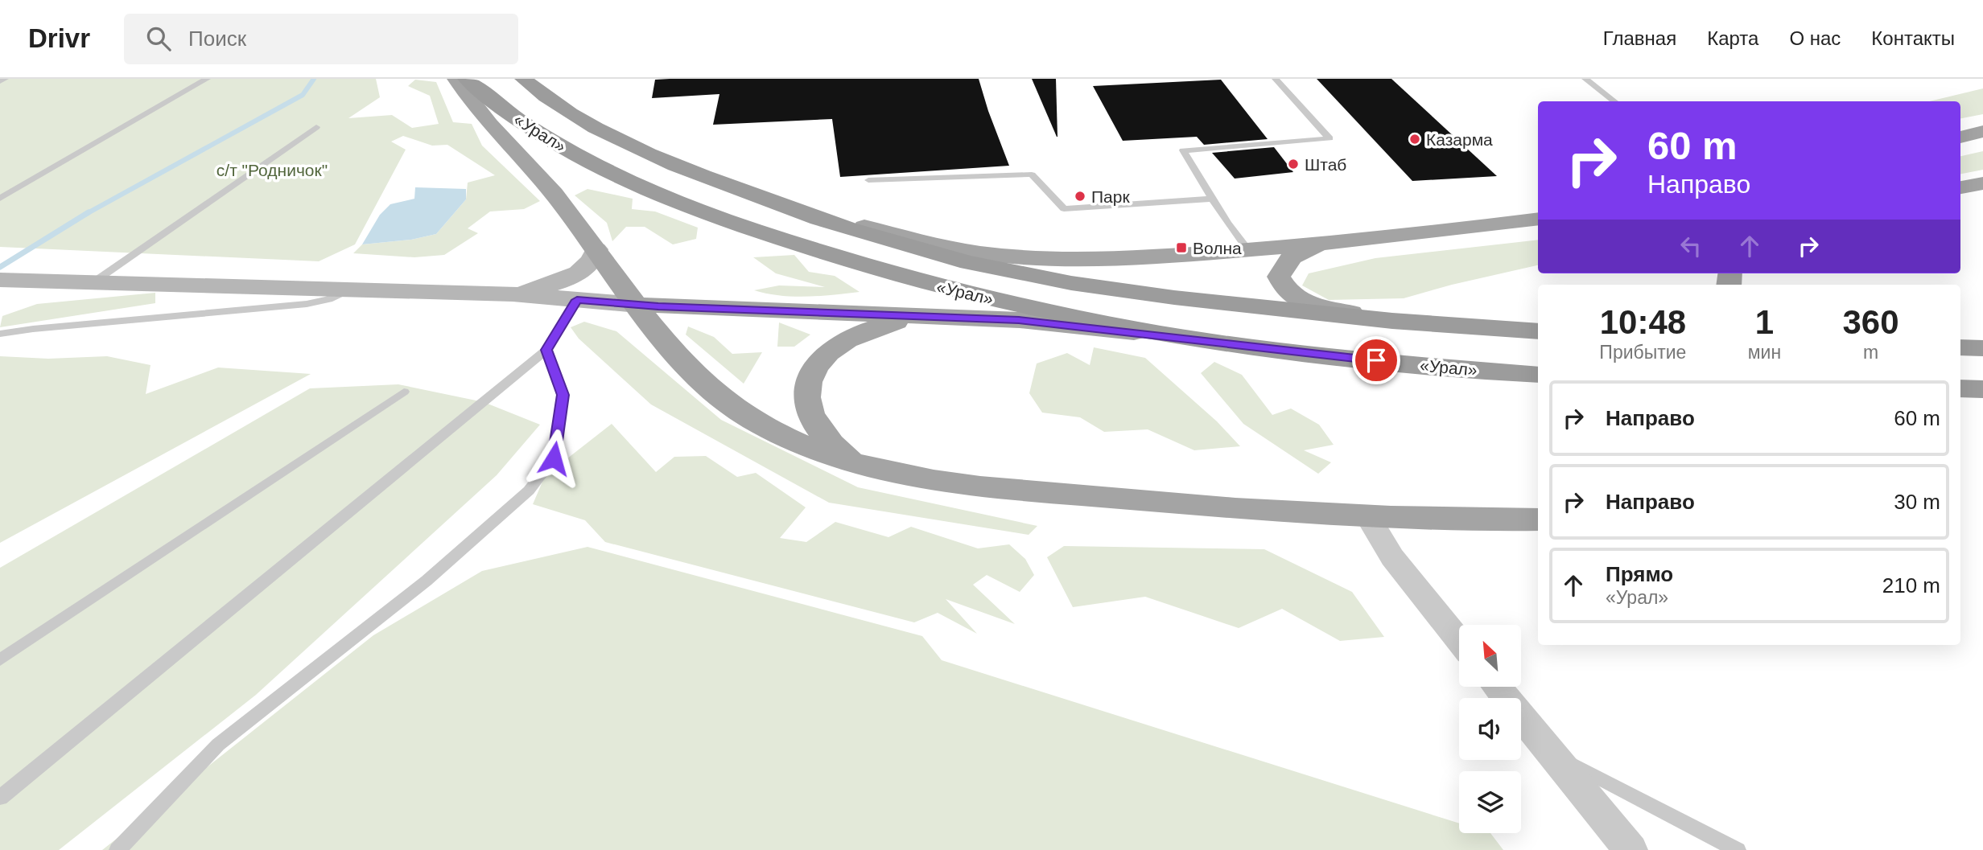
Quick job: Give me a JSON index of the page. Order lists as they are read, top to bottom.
{
  "streets": {
    "highway": ["«Урал»"]
  },
  "parks": ["с/т \"Родничок\""],
  "places": {
    "other": ["Казарма", "Штаб", "Парк"],
    "transit": ["Волна"]
  },
  "north": "top left",
  "page": {
    "header": "Drivr",
    "search": "Поиск",
    "nav": [
      "Главная",
      "Карта",
      "О нас",
      "Контакты"
    ],
    "turn": ["60 m", "Направо"],
    "eta": [
      "10:48",
      "Прибытие",
      "1",
      "мин",
      "360",
      "m"
    ],
    "list": [
      {
        "name": "Направо",
        "value": "60 m"
      },
      {
        "name": "Направо",
        "value": "30 m"
      },
      {
        "name": "Прямо",
        "note": "«Урал»",
        "value": "210 m"
      }
    ]
  }
}
